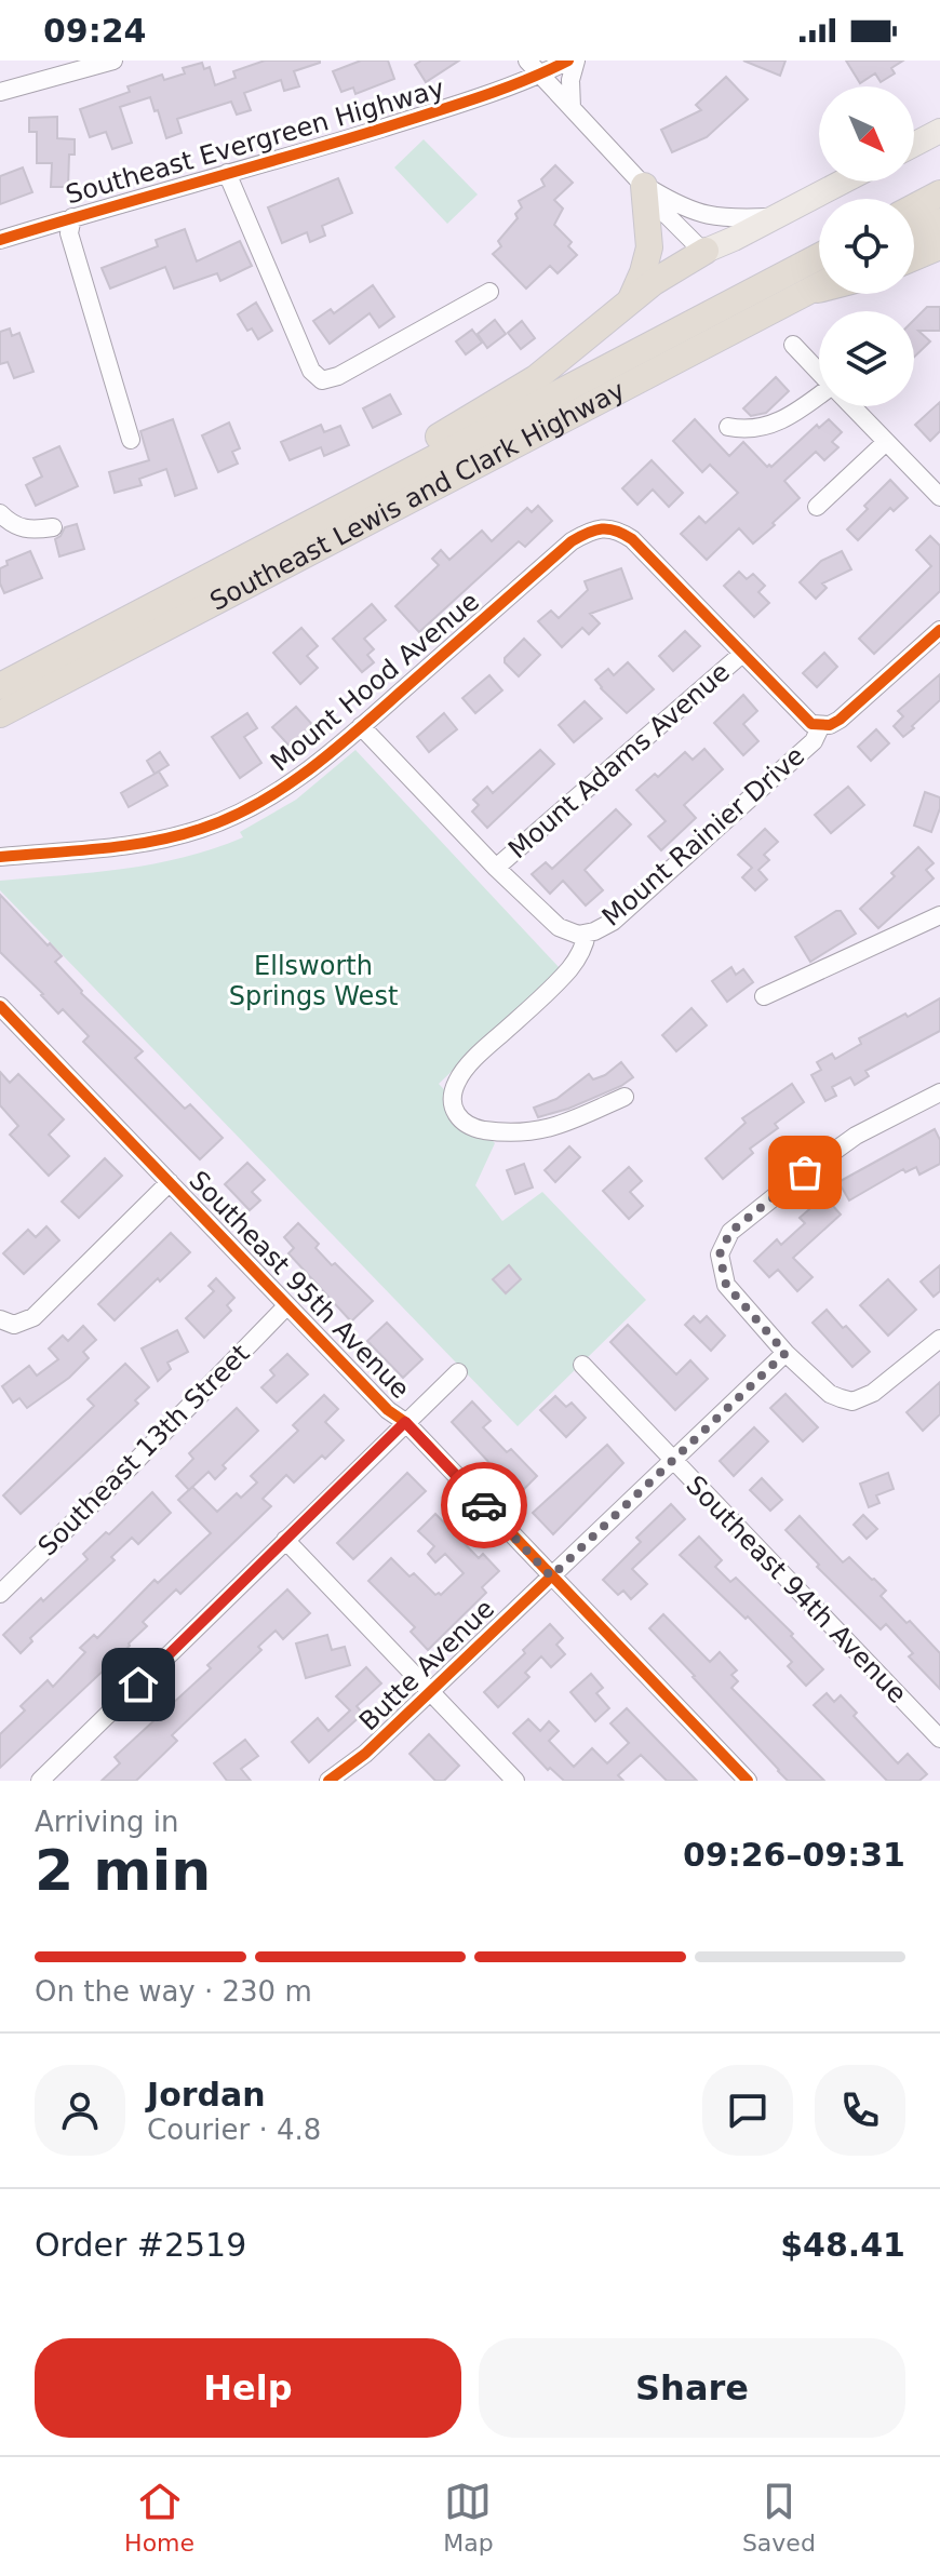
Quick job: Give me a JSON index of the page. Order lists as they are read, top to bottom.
{
  "streets": {
    "highway": ["Southeast Lewis and Clark Highway"],
    "street": [
      "Southeast Evergreen Highway",
      "Mount Hood Avenue",
      "Mount Adams Avenue",
      "Mount Rainier Drive",
      "Southeast 95th Avenue",
      "Southeast 13th Street",
      "Southeast 94th Avenue",
      "Butte Avenue"
    ]
  },
  "crossings": [
    ["Mount Hood Avenue", "Mount Adams Avenue"],
    ["Southeast 95th Avenue", "Southeast 13th Street"],
    ["Southeast 95th Avenue", "Butte Avenue"],
    ["Southeast 94th Avenue", "Butte Avenue"]
  ],
  "parks": ["Ellsworth Springs West"],
  "north": "bottom right",
  "page": {
    "status": "09:24",
    "heading": ["2 min", "Arriving in", "09:26–09:31"],
    "panel": [
      "Jordan",
      "Courier · 4.8",
      "Order #2519",
      "$48.41"
    ],
    "bar": "On the way · 230 m",
    "buttons": ["Help", "Share"],
    "tabs": ["Home", "Map", "Saved"]
  }
}
